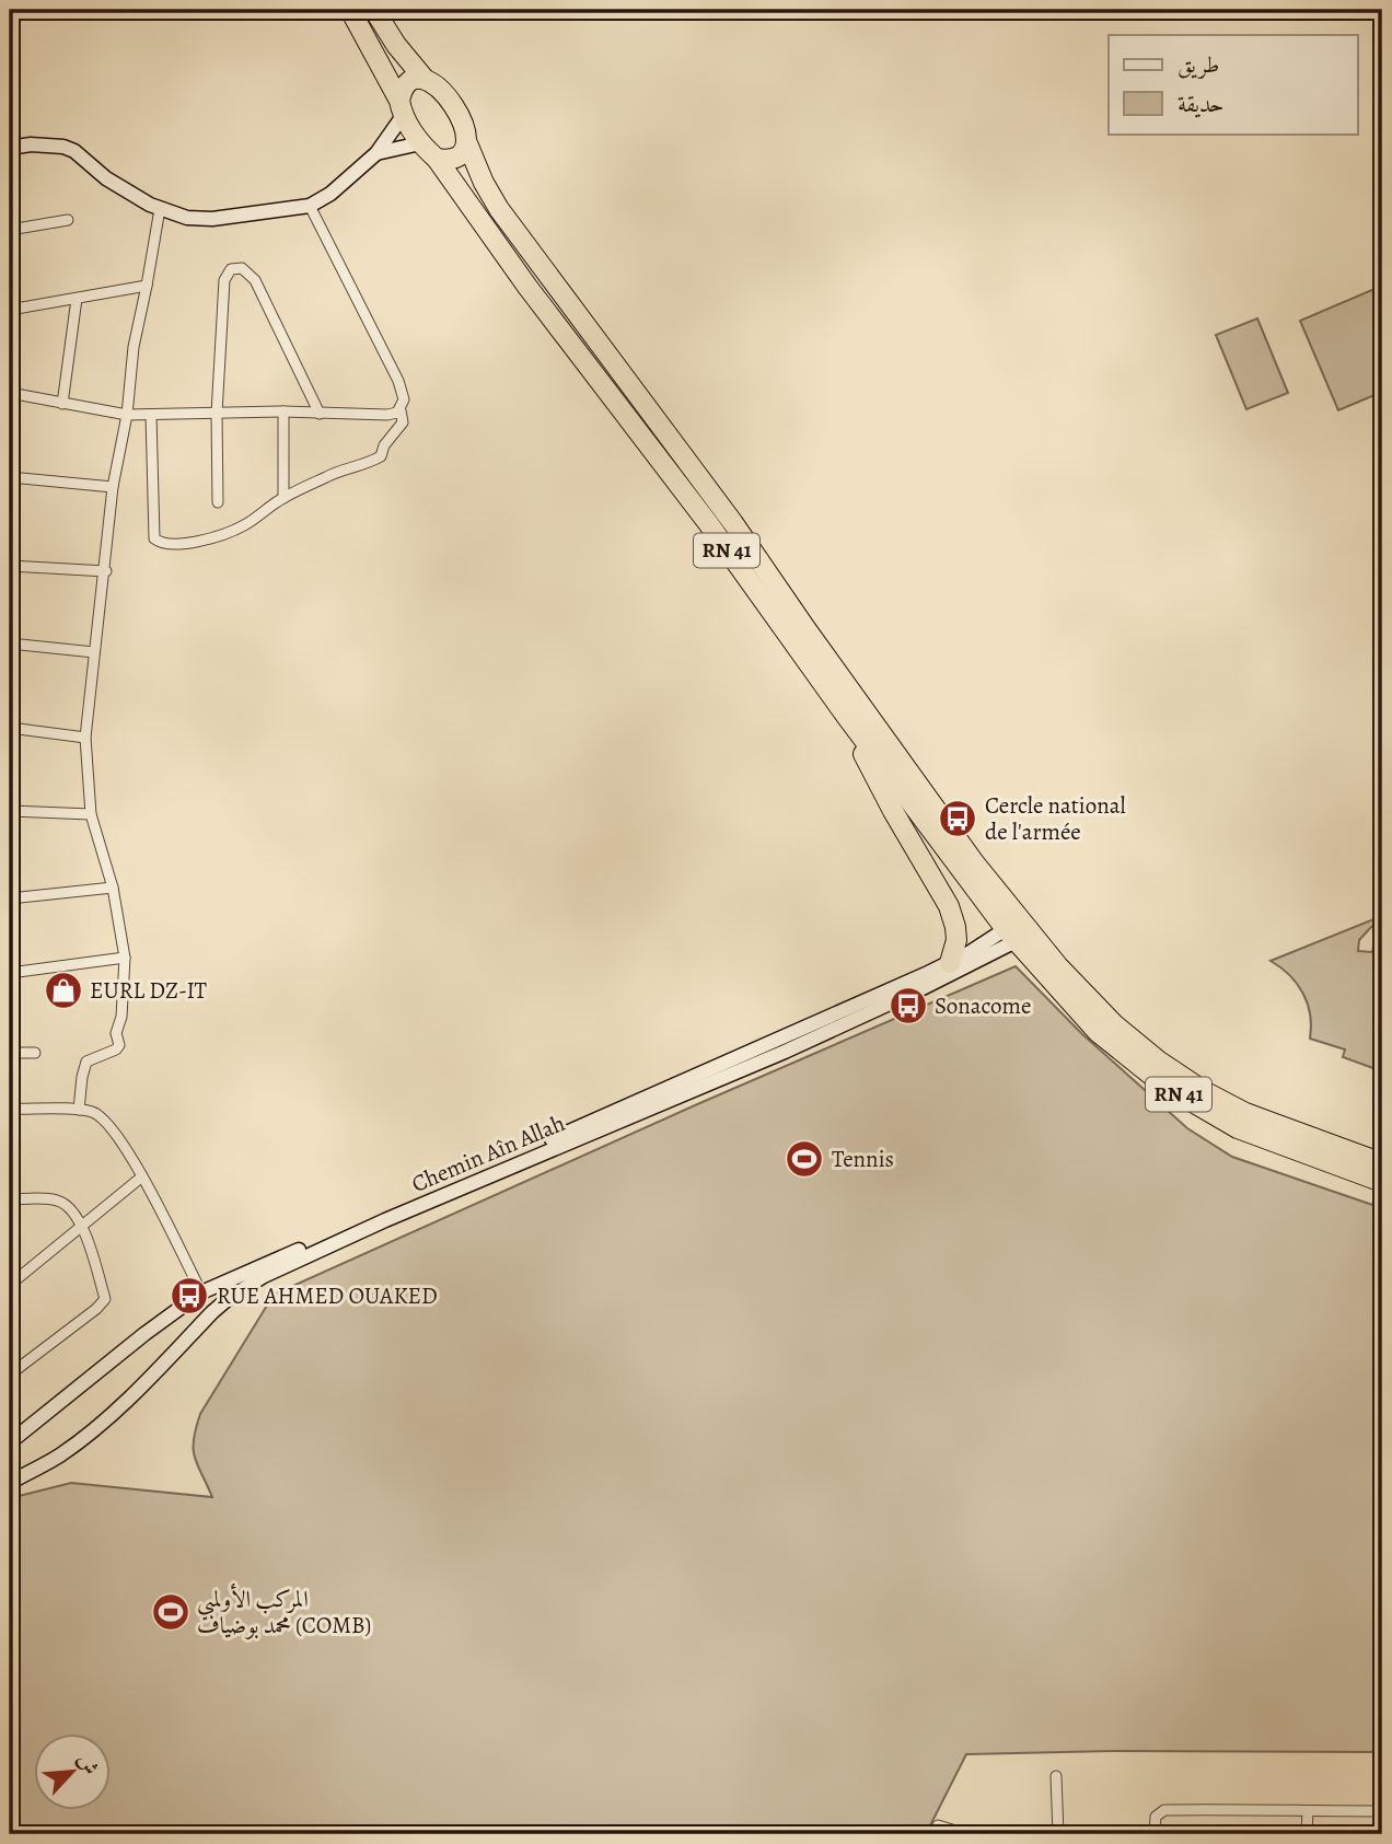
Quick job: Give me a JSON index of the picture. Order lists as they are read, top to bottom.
{
  "streets": {
    "highway": ["RN 41"],
    "main road": ["Chemin Aîn Allah"]
  },
  "crossings": [
    ["RN 41", "Chemin Aîn Allah"]
  ],
  "places": {
    "bus stop": ["Cercle national de l'armée", "Sonacome", "RUE AHMED OUAKED"],
    "shop": ["EURL DZ-IT"],
    "sports": ["Tennis", "المركب الأولمبي محمد بوضياف (COMB)"]
  },
  "legend": ["طريق", "حديقة"],
  "north": "top right"
}
